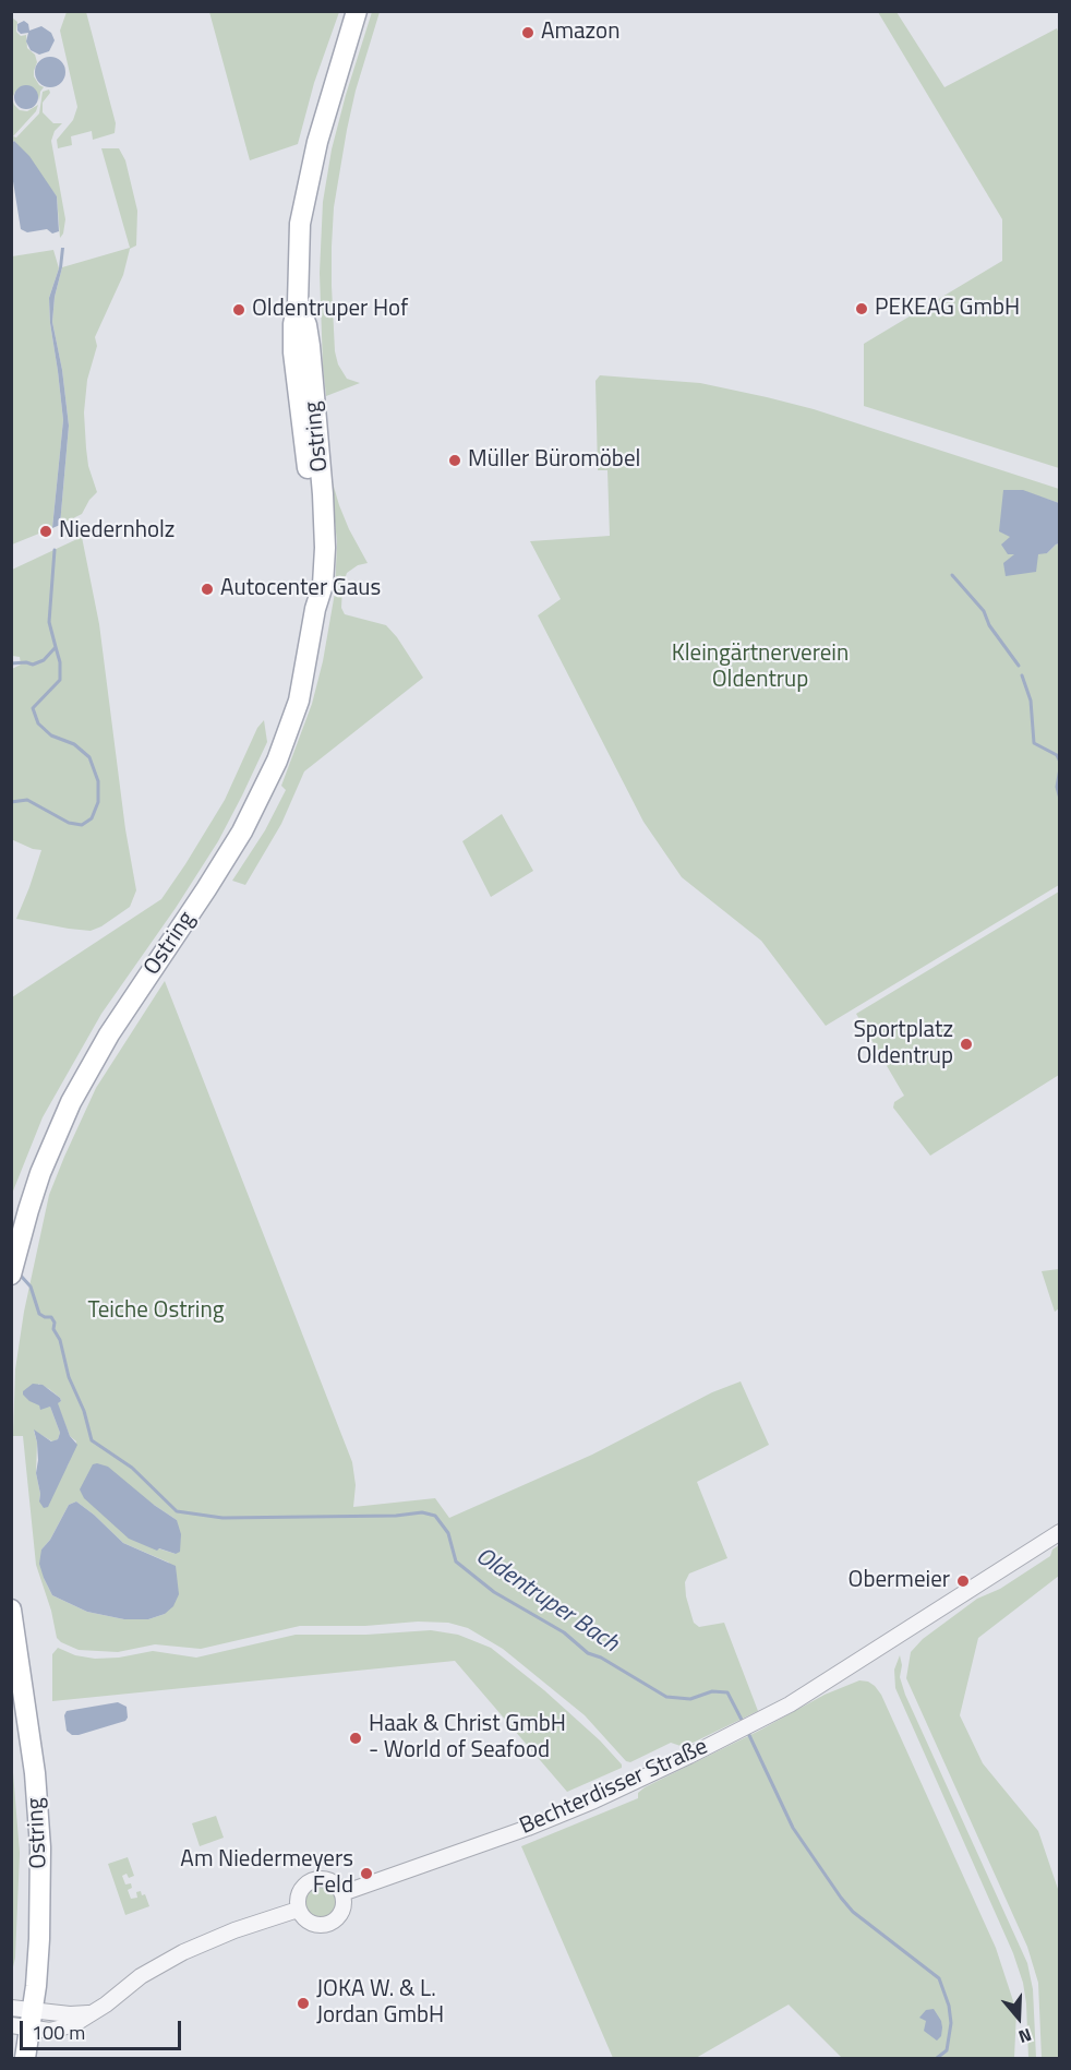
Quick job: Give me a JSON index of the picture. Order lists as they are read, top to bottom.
{
  "streets": {
    "main road": ["Ostring"],
    "street": ["Bechterdisser Straße"]
  },
  "water": ["Oldentruper Bach"],
  "parks": ["Kleingärtnerverein Oldentrup", "Teiche Ostring"],
  "places": [
    "Amazon",
    "PEKEAG GmbH",
    "Oldentruper Hof",
    "Müller Büromöbel",
    "Niedernholz",
    "Autocenter Gaus",
    "Sportplatz Oldentrup",
    "Obermeier",
    "Haak & Christ GmbH - World of Seafood",
    "Am Niedermeyers Feld",
    "JOKA W. & L. Jordan GmbH"
  ],
  "scale_bar": "100 m",
  "north": "bottom"
}
